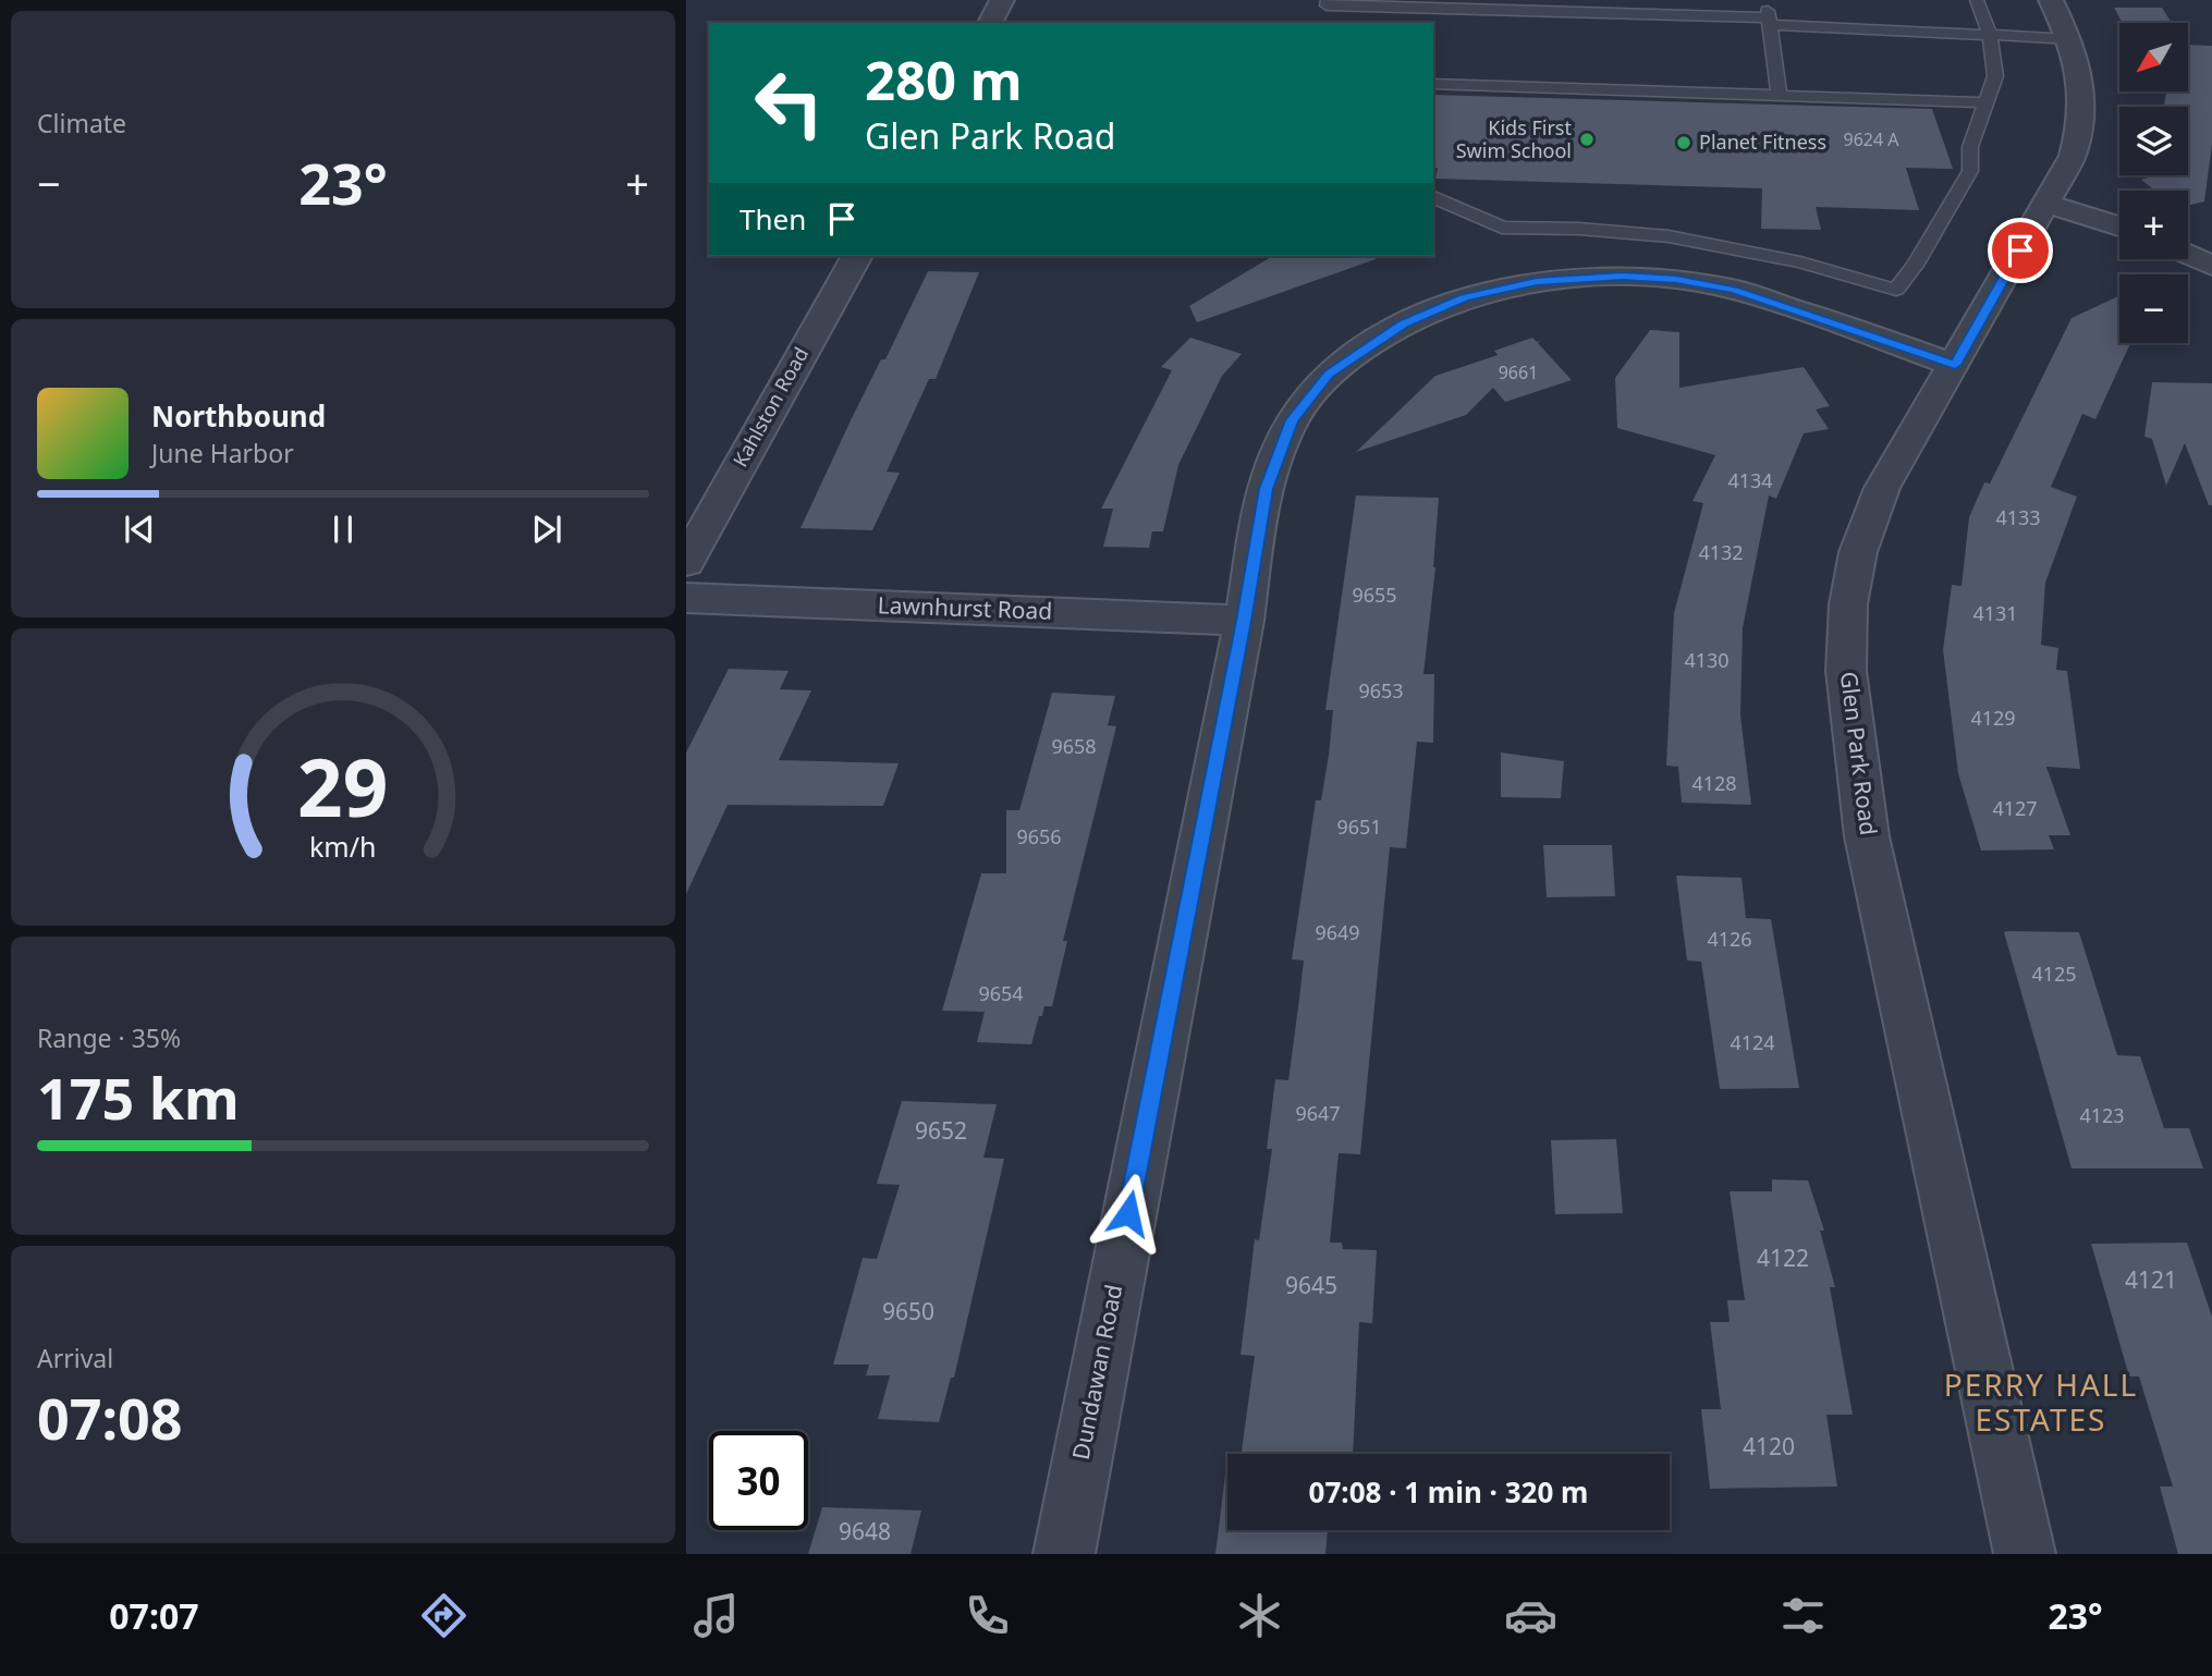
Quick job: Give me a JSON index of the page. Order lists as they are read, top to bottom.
{
  "streets": {
    "street": [
      "Kahlston Road",
      "Lawnhurst Road",
      "Glen Park Road",
      "Dundawan Road"
    ]
  },
  "crossings": [
    ["Lawnhurst Road", "Dundawan Road"],
    ["Glen Park Road", "Dundawan Road"]
  ],
  "districts": ["PERRY HALL ESTATES"],
  "places": ["Kids First Swim School", "Planet Fitness"],
  "house_numbers": [
    "9624 A",
    "9661",
    "4134",
    "4133",
    "4132",
    "9655",
    "4131",
    "4130",
    "9653",
    "4129",
    "9658",
    "4128",
    "4127",
    "9651",
    "9656",
    "9649",
    "4126",
    "4125",
    "9654",
    "4124",
    "9647",
    "4123",
    "9652",
    "4122",
    "4121",
    "9645",
    "9650",
    "4120",
    "9648"
  ],
  "north": "bottom left",
  "page": {
    "tile": [
      "Climate",
      ["Range · 35%", "175 km"],
      ["Arrival", "07:08"]
    ],
    "map_buttons": ["+", "−"],
    "turn": ["280 m", "Glen Park Road"],
    "heat": ["−", "23°", "+"],
    "then": "Then",
    "song": ["Northbound", "June Harbor"],
    "limit": "30",
    "trip": "07:08 · 1 min · 320 m",
    "tabs": ["07:07", "23°"],
    "gauge": ["29", "km/h"]
  }
}
